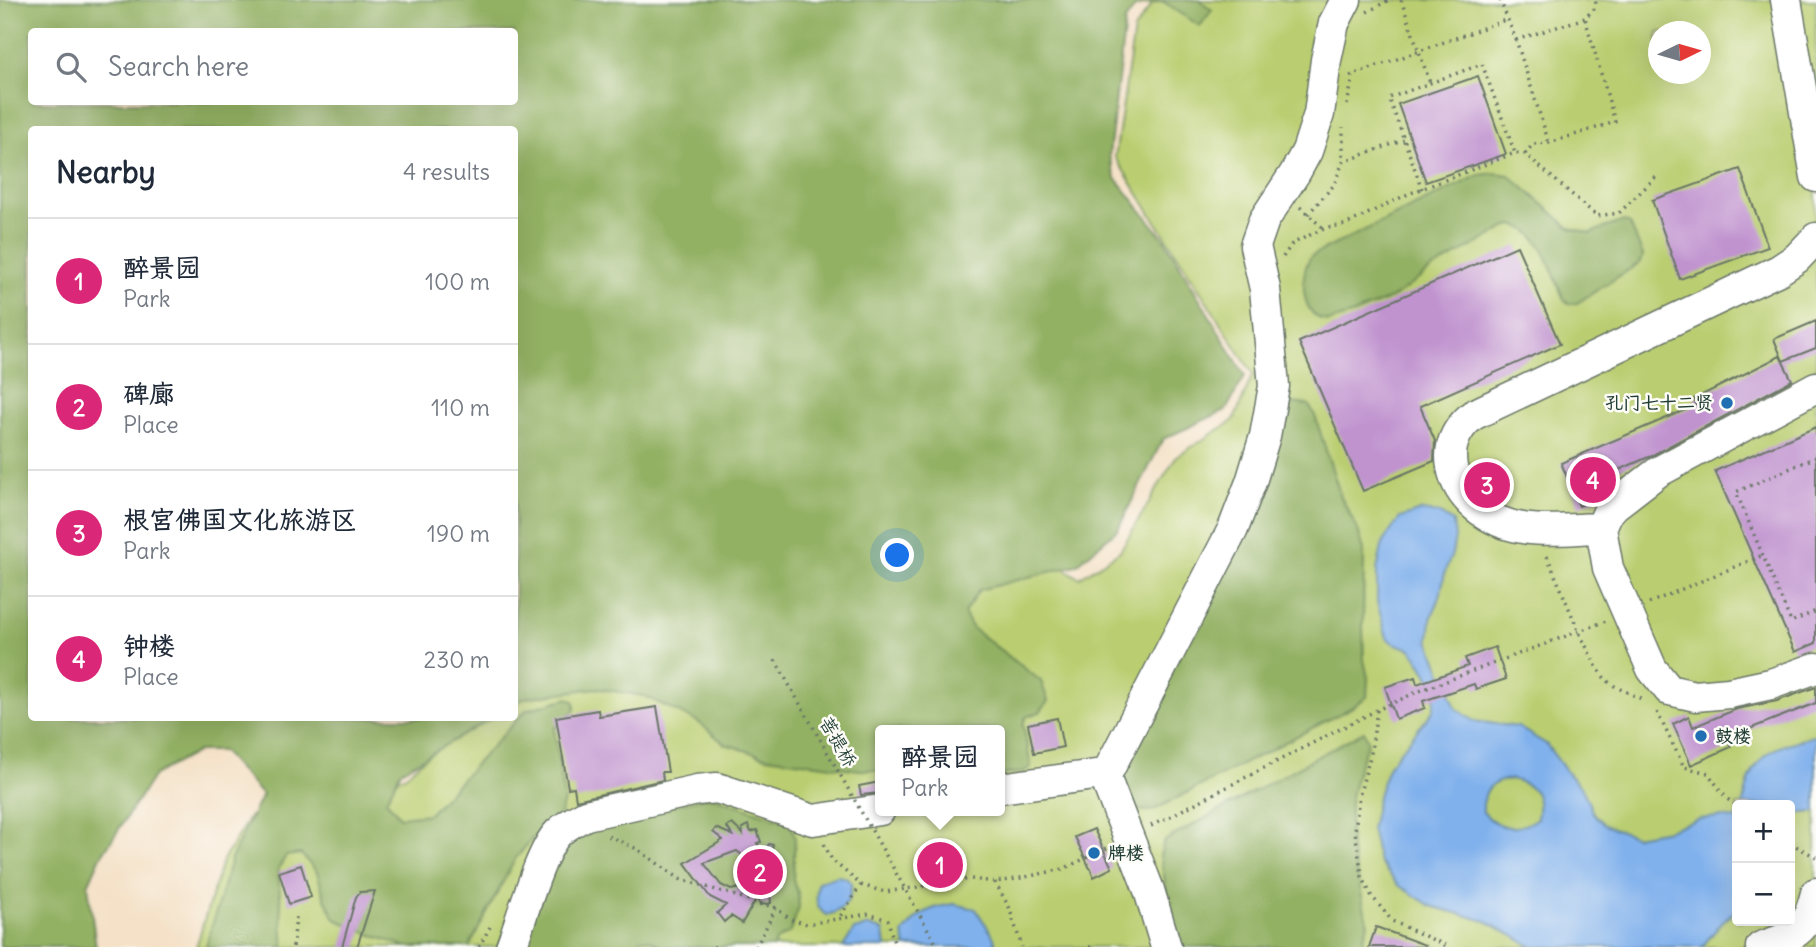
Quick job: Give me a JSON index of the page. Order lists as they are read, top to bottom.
{
  "streets": {
    "path": ["菩提桥"]
  },
  "places": ["孔门七十二贤", "鼓楼", "牌楼"],
  "north": "right",
  "page": {
    "search": "Search here",
    "heading": ["Nearby", "4 results"],
    "list": [
      {
        "mark": "1",
        "name": "醉景园",
        "note": "Park",
        "value": "100 m"
      },
      {
        "mark": "2",
        "name": "碑廊",
        "note": "Place",
        "value": "110 m"
      },
      {
        "mark": "3",
        "name": "根宫佛国文化旅游区",
        "note": "Park",
        "value": "190 m"
      },
      {
        "mark": "4",
        "name": "钟楼",
        "note": "Place",
        "value": "230 m"
      }
    ],
    "pins": [
      "4",
      "3",
      "1",
      "2"
    ],
    "popup": ["醉景园", "Park"],
    "map_buttons": ["+", "−"]
  }
}
